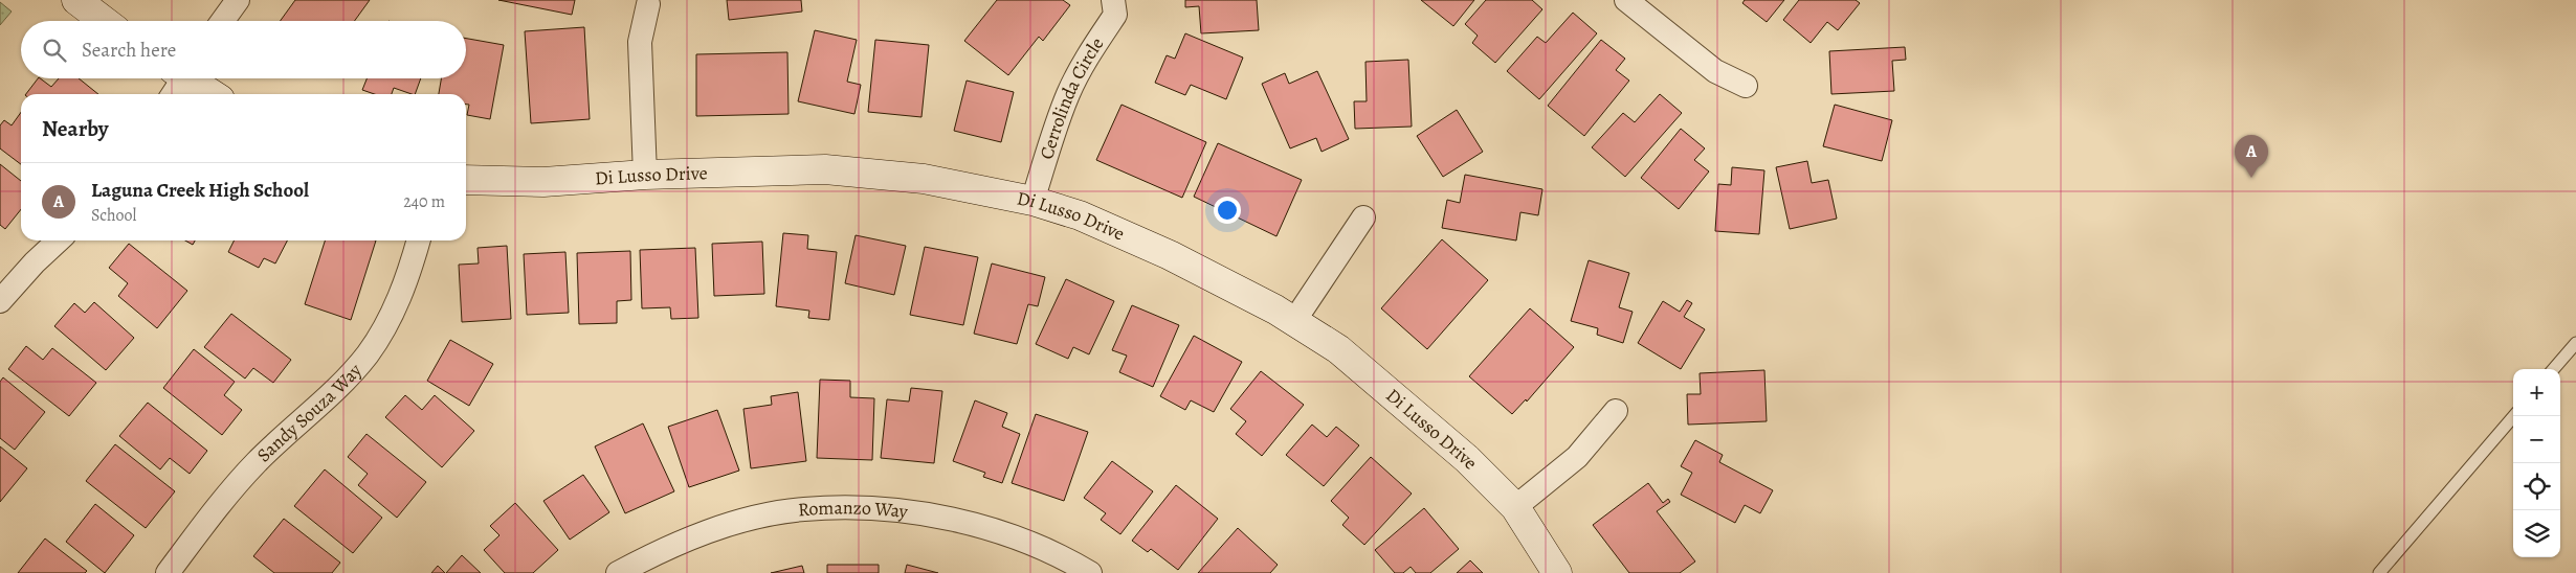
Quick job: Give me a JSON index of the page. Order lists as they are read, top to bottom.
{
  "streets": {
    "street": [
      "Cerrolinda Circle",
      "Di Lusso Drive",
      "Sandy Souza Way",
      "Romanzo Way"
    ]
  },
  "crossings": [
    ["Cerrolinda Circle", "Di Lusso Drive"]
  ],
  "page": {
    "search": "Search here",
    "heading": "Nearby",
    "pins": "A",
    "list": [
      {
        "mark": "A",
        "name": "Laguna Creek High School",
        "note": "School",
        "value": "240 m"
      }
    ],
    "map_buttons": ["+", "−"]
  }
}
